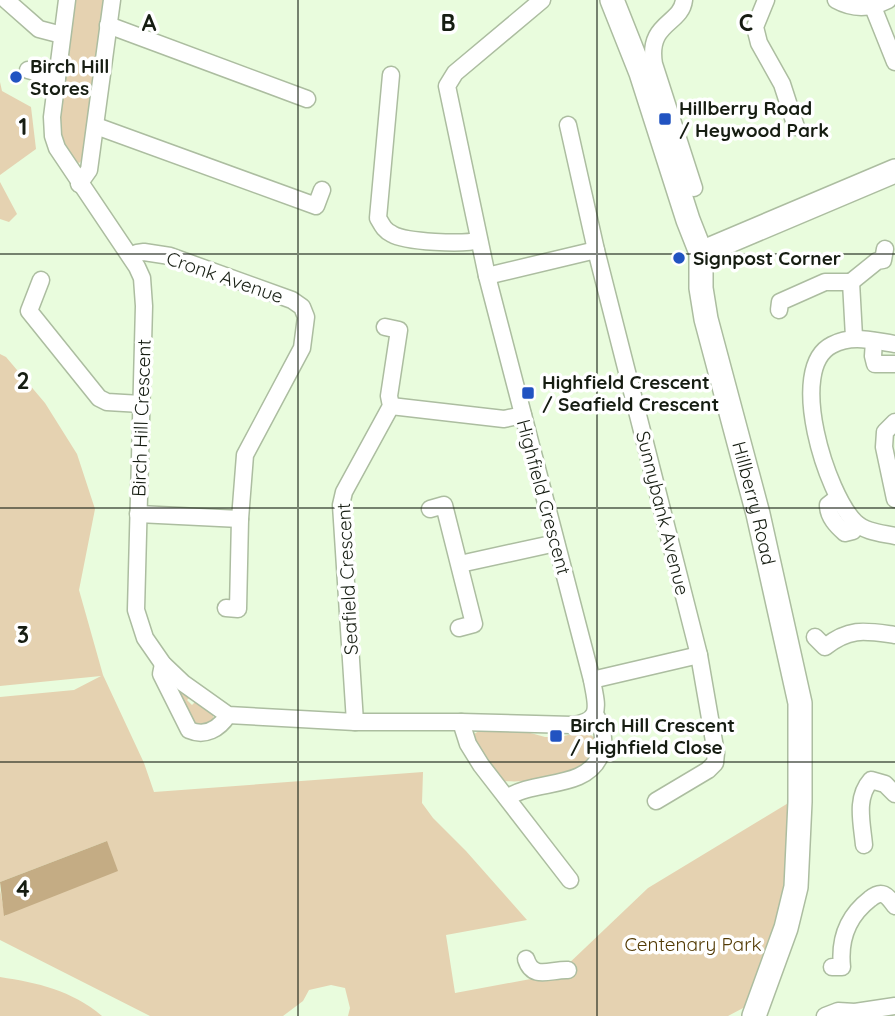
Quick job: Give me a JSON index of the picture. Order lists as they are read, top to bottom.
{
  "streets": {
    "highway": ["Hillberry Road"],
    "street": [
      "Cronk Avenue",
      "Birch Hill Crescent",
      "Highfield Crescent",
      "Sunnybank Avenue",
      "Seafield Crescent"
    ]
  },
  "crossings": [
    ["Cronk Avenue", "Birch Hill Crescent"]
  ],
  "parks": ["Centenary Park"],
  "places": {
    "other": ["Birch Hill Stores", "Signpost Corner"],
    "transit": ["Hillberry Road / Heywood Park", "Highfield Crescent / Seafield Crescent", "Birch Hill Crescent / Highfield Close"]
  },
  "grid": {
    "columns": ["A", "B", "C"],
    "rows": [
      "1",
      "2",
      "3",
      "4"
    ]
  }
}
